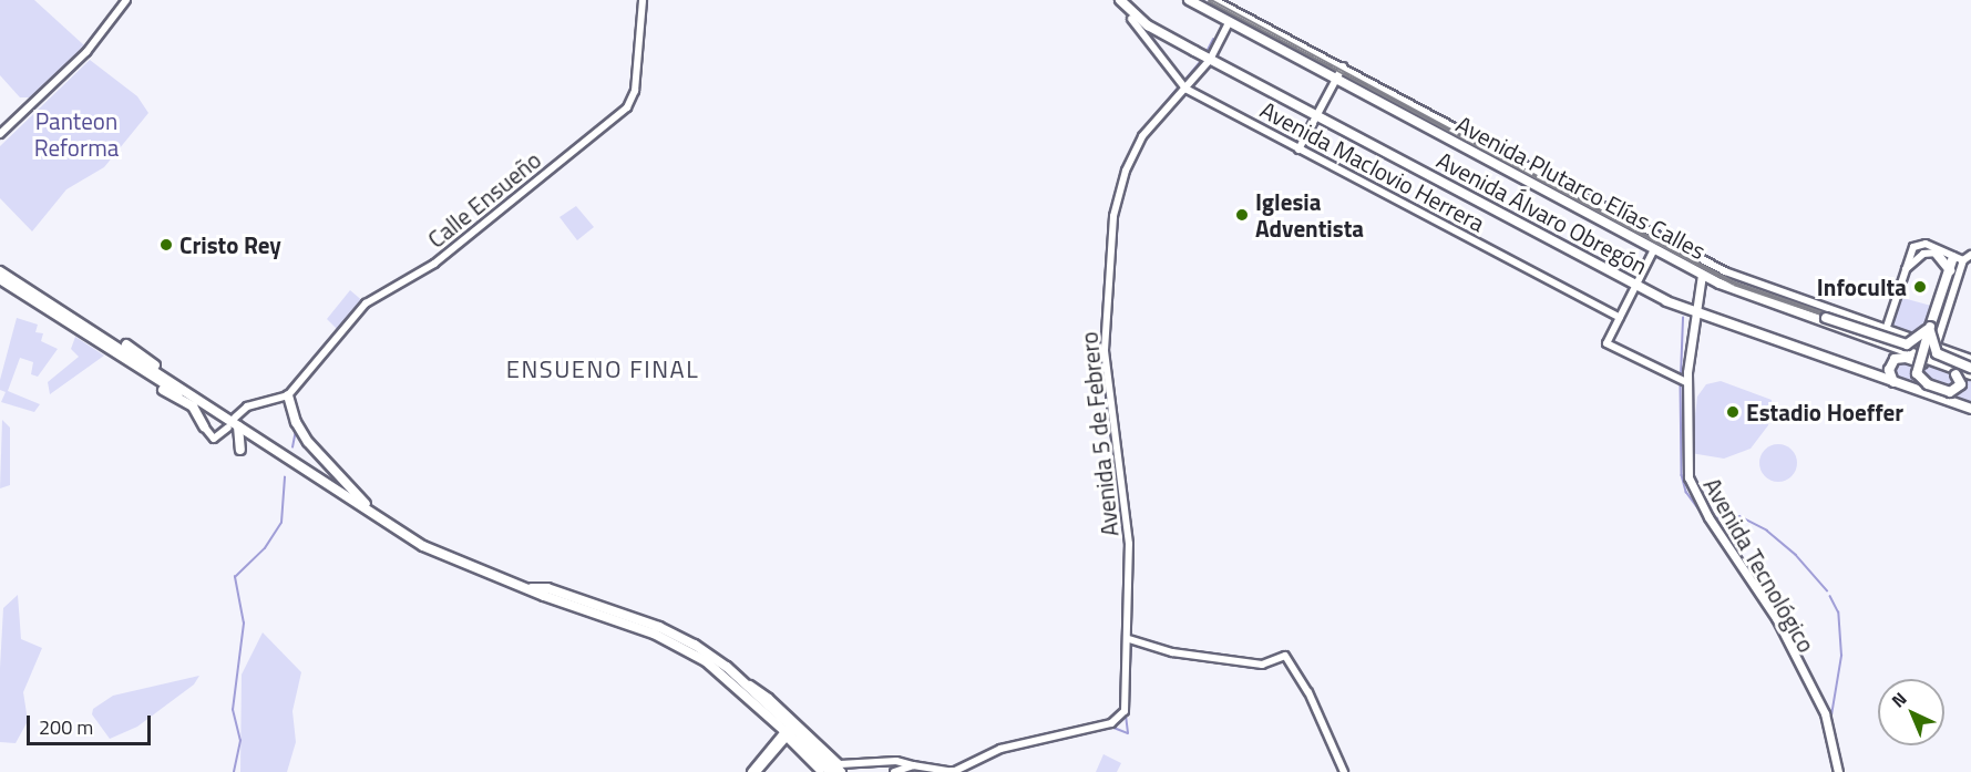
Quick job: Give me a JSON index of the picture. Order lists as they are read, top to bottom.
{
  "streets": {
    "main road": ["Avenida Plutarco Elías Calles", "Avenida Álvaro Obregón", "Avenida Tecnológico"],
    "street": ["Avenida Maclovio Herrera", "Calle Ensueño", "Avenida 5 de Febrero"]
  },
  "crossings": [
    ["Avenida Maclovio Herrera", "Avenida 5 de Febrero"],
    ["Avenida Plutarco Elías Calles", "Avenida 5 de Febrero"],
    ["Avenida Plutarco Elías Calles", "Avenida Tecnológico"],
    ["Avenida Álvaro Obregón", "Avenida 5 de Febrero"],
    ["Avenida Álvaro Obregón", "Avenida Tecnológico"]
  ],
  "districts": ["ENSUENO FINAL"],
  "parks": ["Panteon Reforma"],
  "places": [
    "Iglesia Adventista",
    "Cristo Rey",
    "Infoculta",
    "Estadio Hoeffer"
  ],
  "scale_bar": "200 m",
  "north": "top left"
}
